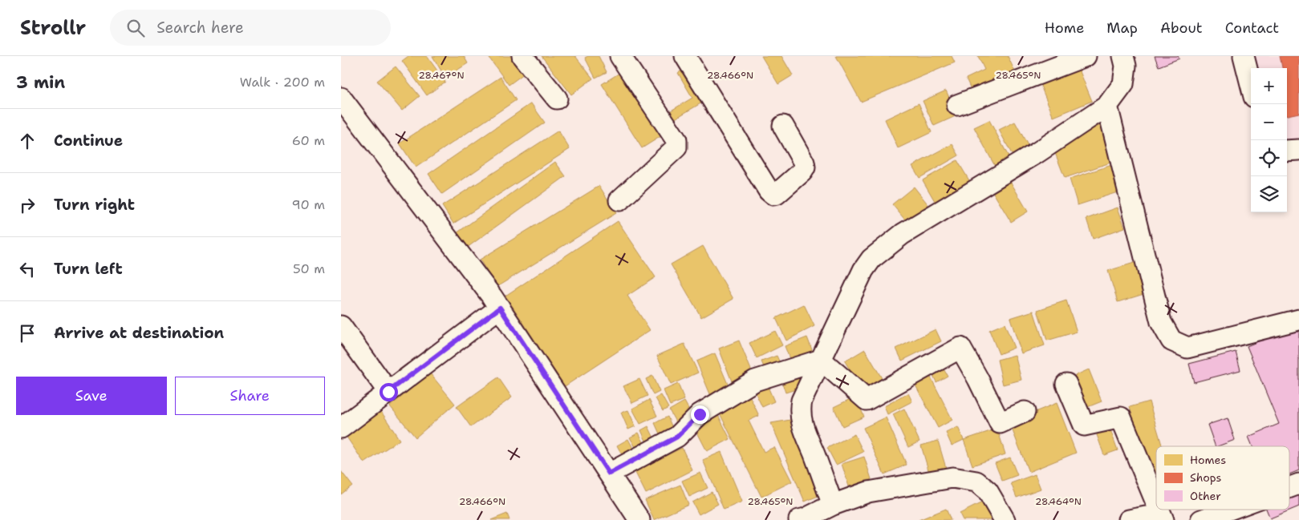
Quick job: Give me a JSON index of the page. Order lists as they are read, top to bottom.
{
  "legend": ["Homes", "Shops", "Other"],
  "page": {
    "header": "Strollr",
    "search": "Search here",
    "nav": [
      "Home",
      "Map",
      "About",
      "Contact"
    ],
    "heading": ["3 min", "Walk · 200 m"],
    "map_buttons": ["+", "−"],
    "list": [
      ["Continue", "60 m"],
      ["Turn right", "90 m"],
      ["Turn left", "50 m"],
      "Arrive at destination"
    ],
    "buttons": ["Save", "Share"]
  },
  "coordinates": [
    "28.467°N",
    "28.466°N",
    "28.465°N",
    "28.464°N"
  ]
}
